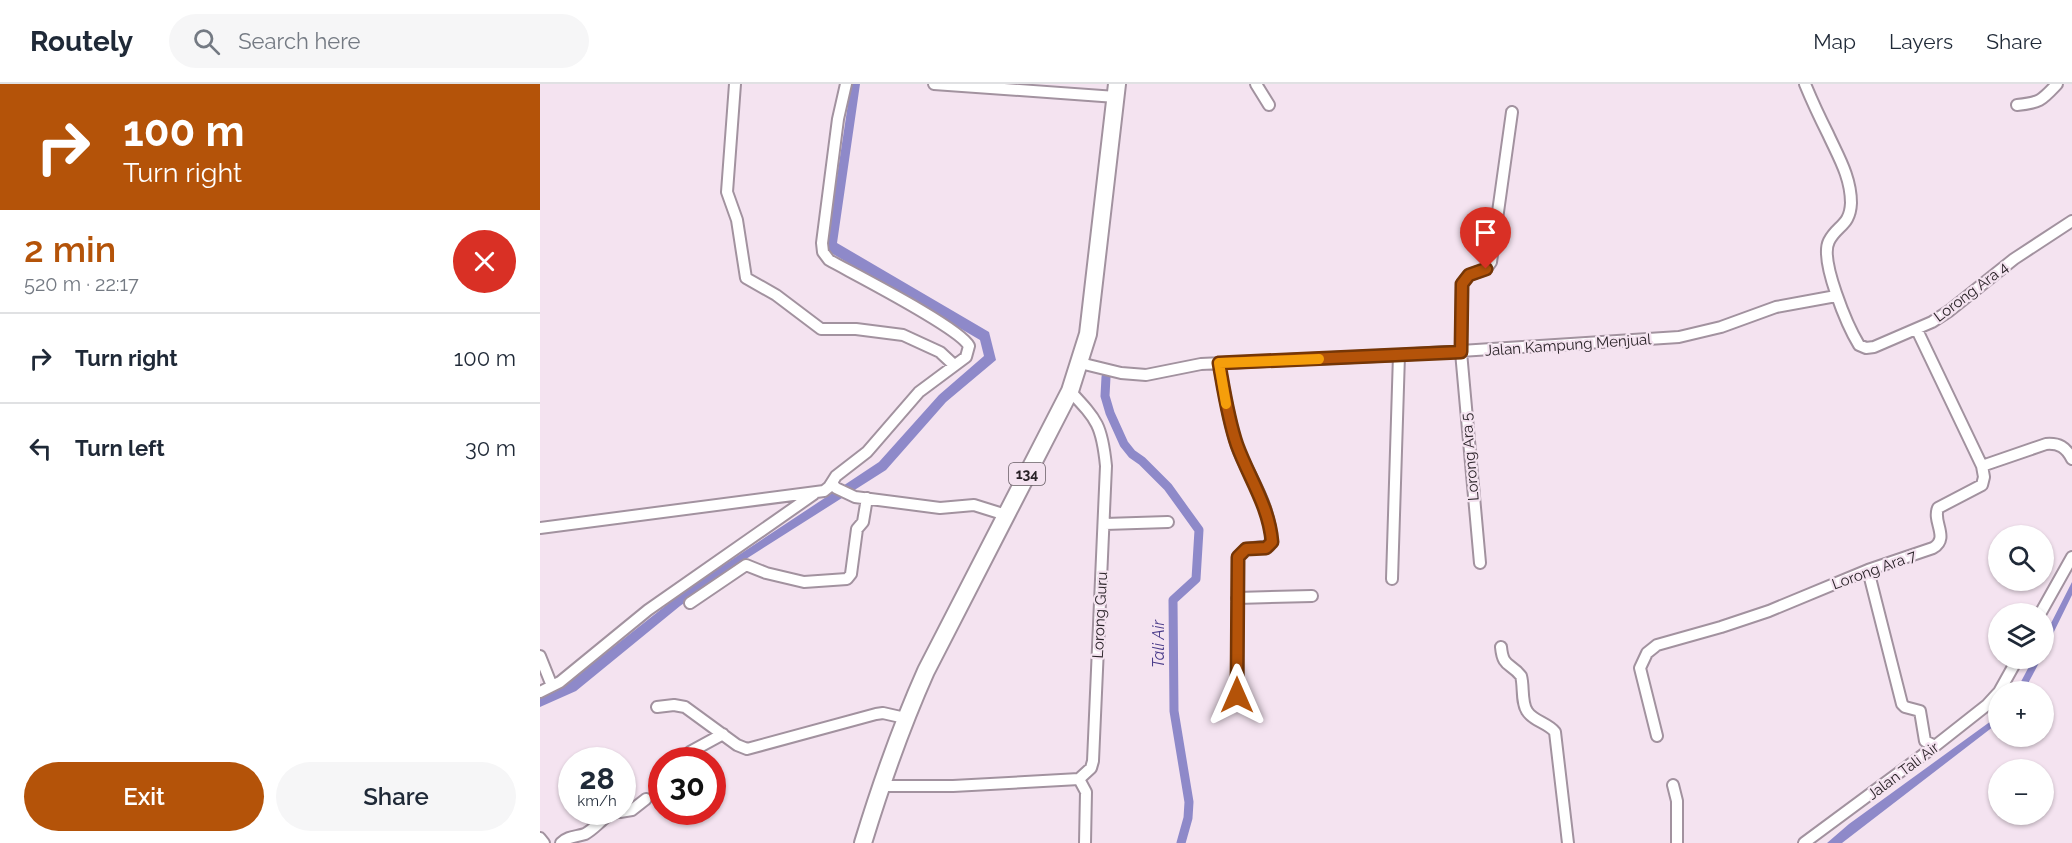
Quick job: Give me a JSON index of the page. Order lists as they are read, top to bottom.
{
  "streets": {
    "main road": ["134"],
    "street": [
      "Lorong Ara 4",
      "Jalan Kampung Menjual",
      "Lorong Ara 5",
      "Lorong Ara 7",
      "Lorong Guru",
      "Jalan Tali Air"
    ]
  },
  "crossings": [
    ["Lorong Ara 4", "Jalan Kampung Menjual"],
    ["Jalan Kampung Menjual", "Lorong Ara 5"],
    ["Jalan Kampung Menjual", "134"],
    ["134", "Lorong Guru"]
  ],
  "water": ["Tali Air"],
  "page": {
    "header": "Routely",
    "search": "Search here",
    "nav": ["Map", "Layers", "Share"],
    "turn": ["100 m", "Turn right"],
    "heading": ["2 min", "520 m · 22:17"],
    "list": [
      {
        "name": "Turn right",
        "value": "100 m"
      },
      {
        "name": "Turn left",
        "value": "30 m"
      }
    ],
    "map_buttons": ["+", "−"],
    "speed": "28 km/h",
    "limit": "30",
    "buttons": ["Exit", "Share"]
  }
}
